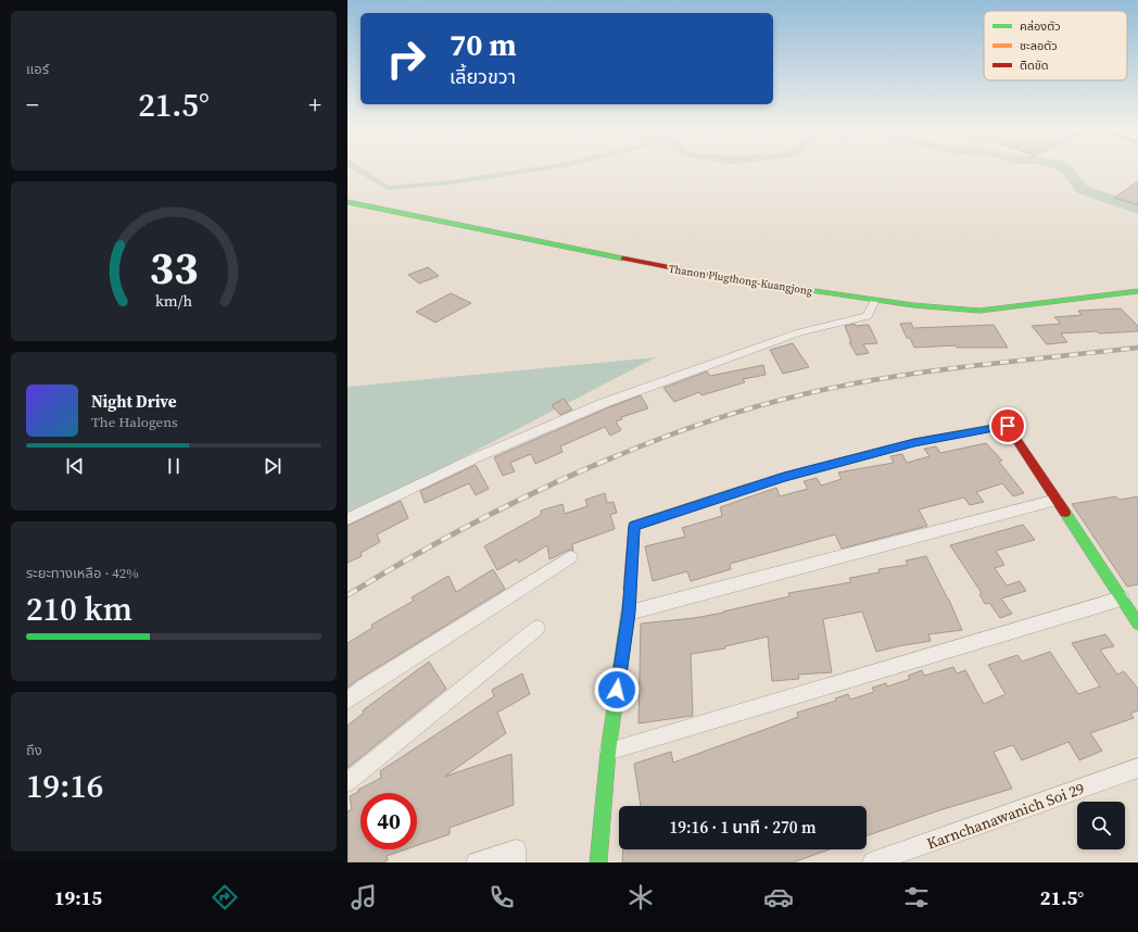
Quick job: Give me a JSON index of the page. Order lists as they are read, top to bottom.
{
  "streets": {
    "street": ["Thanon Plugthong-Kuangjong", "Karnchanawanich Soi 29"]
  },
  "legend": ["คล่องตัว", "ชะลอตัว", "ติดขัด"],
  "page": {
    "tile": [
      "แอร์",
      ["ระยะทางเหลือ · 42%", "210 km"],
      ["ถึง", "19:16"]
    ],
    "turn": ["70 m", "เลี้ยวขวา"],
    "heat": ["−", "21.5°", "+"],
    "song": ["Night Drive", "The Halogens"],
    "limit": "40",
    "trip": "19:16 · 1 นาที · 270 m",
    "tabs": ["19:15", "21.5°"],
    "gauge": ["33", "km/h"]
  }
}
